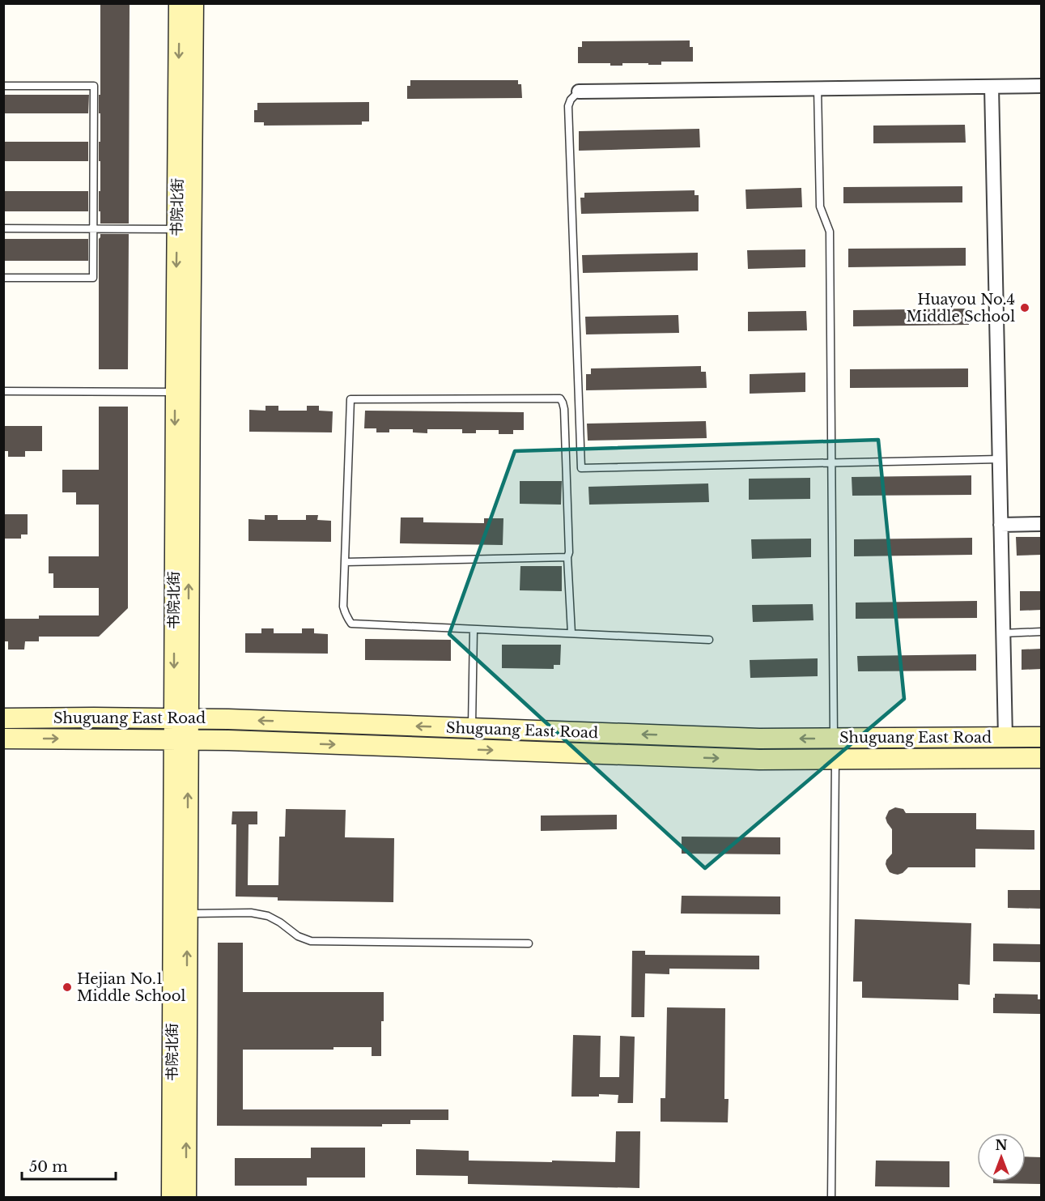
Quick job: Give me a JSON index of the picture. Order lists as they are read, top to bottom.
{
  "streets": {
    "street": ["书院北街", "Shuguang East Road"]
  },
  "crossings": [
    ["书院北街", "Shuguang East Road"]
  ],
  "places": ["Huayou No.4 Middle School", "Hejian No.1 Middle School"],
  "scale_bar": "50 m",
  "north": "top"
}
